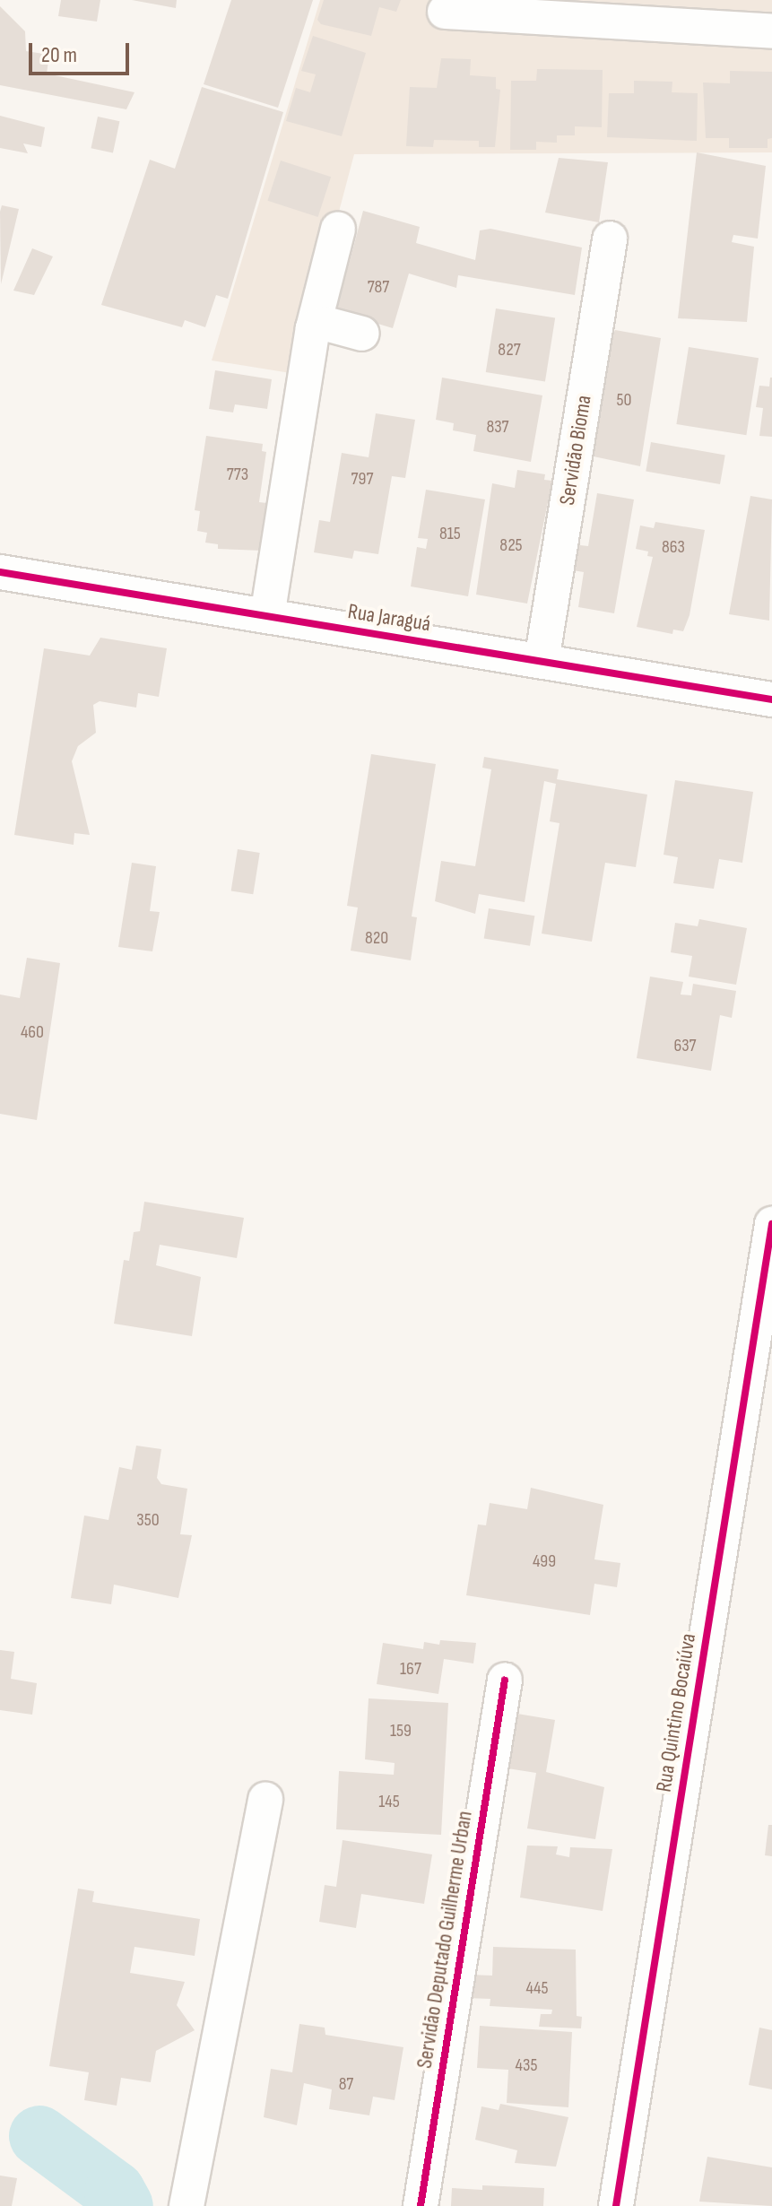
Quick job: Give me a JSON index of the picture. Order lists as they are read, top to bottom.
{
  "streets": {
    "street": [
      "Servidão Bioma",
      "Rua Jaraguá",
      "Rua Quintino Bocaiúva",
      "Servidão Deputado Guilherme Urban"
    ]
  },
  "crossings": [
    ["Servidão Bioma", "Rua Jaraguá"]
  ],
  "house_numbers": [
    "787",
    "827",
    "50",
    "837",
    "773",
    "797",
    "815",
    "825",
    "863",
    "820",
    "460",
    "637",
    "350",
    "499",
    "167",
    "159",
    "145",
    "445",
    "435",
    "87"
  ],
  "scale_bar": "20 m"
}
